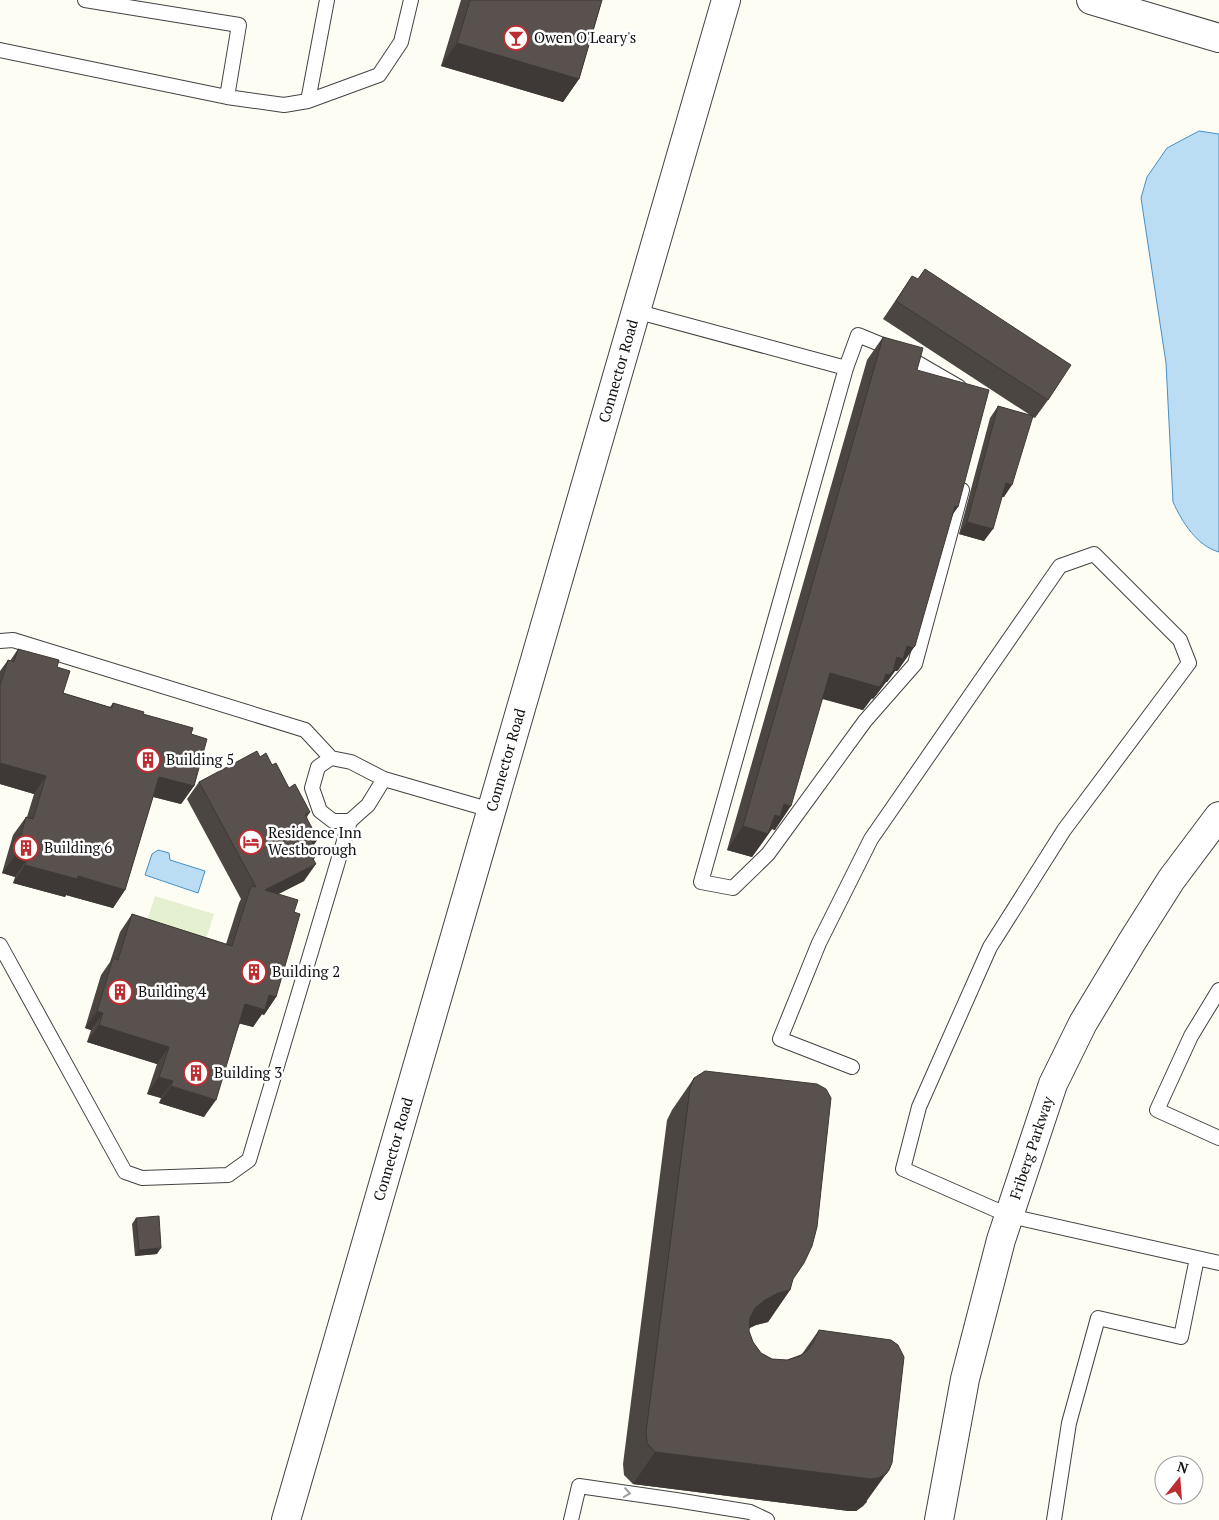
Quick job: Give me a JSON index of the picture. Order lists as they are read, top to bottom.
{
  "streets": {
    "street": ["Connector Road", "Friberg Parkway"]
  },
  "places": {
    "bar": ["Owen O'Leary's"],
    "building": [
      "Building 5",
      "Building 6",
      "Building 2",
      "Building 4",
      "Building 3"
    ],
    "hotel": ["Residence Inn Westborough"]
  },
  "north": "top"
}
